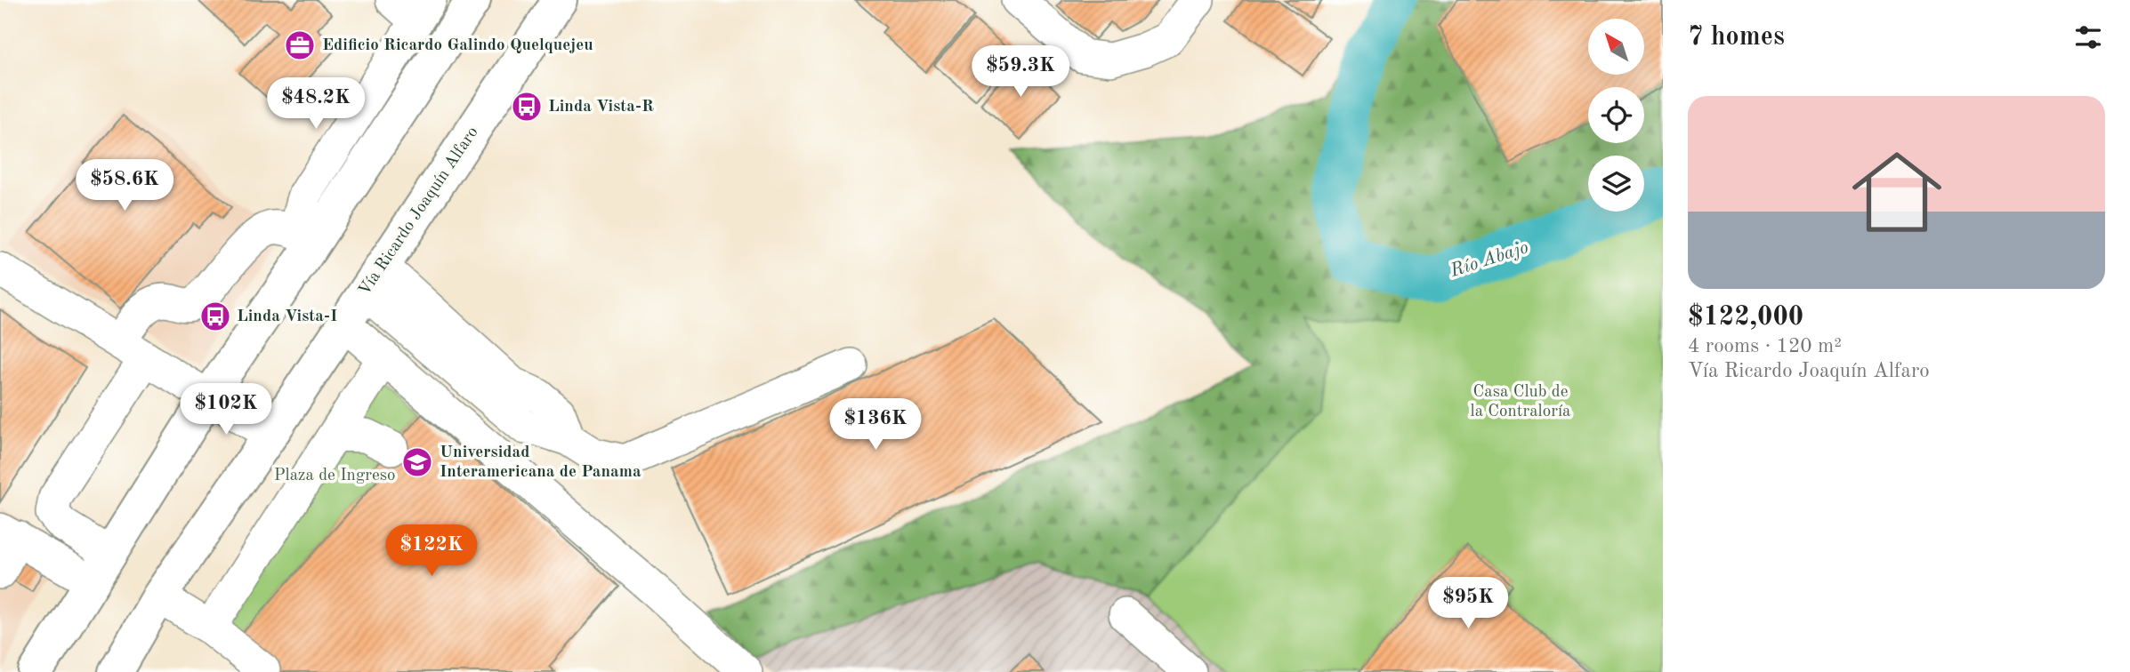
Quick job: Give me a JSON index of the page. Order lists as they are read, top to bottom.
{
  "streets": {
    "main road": ["Vía Ricardo Joaquín Alfaro"]
  },
  "water": ["Río Abajo"],
  "parks": ["Casa Club de la Contraloría", "Plaza de Ingreso"],
  "places": {
    "office": ["Edificio Ricardo Galindo Quelquejeu"],
    "bus stop": ["Linda Vista-R", "Linda Vista-I"],
    "school or university": ["Universidad Interamericana de Panama"]
  },
  "north": "top left",
  "page": {
    "heading": "7 homes",
    "price": [
      "$59.3K",
      "$48.2K",
      "$58.6K",
      "$102K",
      "$136K",
      "$122K",
      "$95K"
    ],
    "list": [
      {
        "name": "$122,000",
        "note": "4 rooms · 120 m² · Vía Ricardo Joaquín Alfaro"
      }
    ]
  }
}
